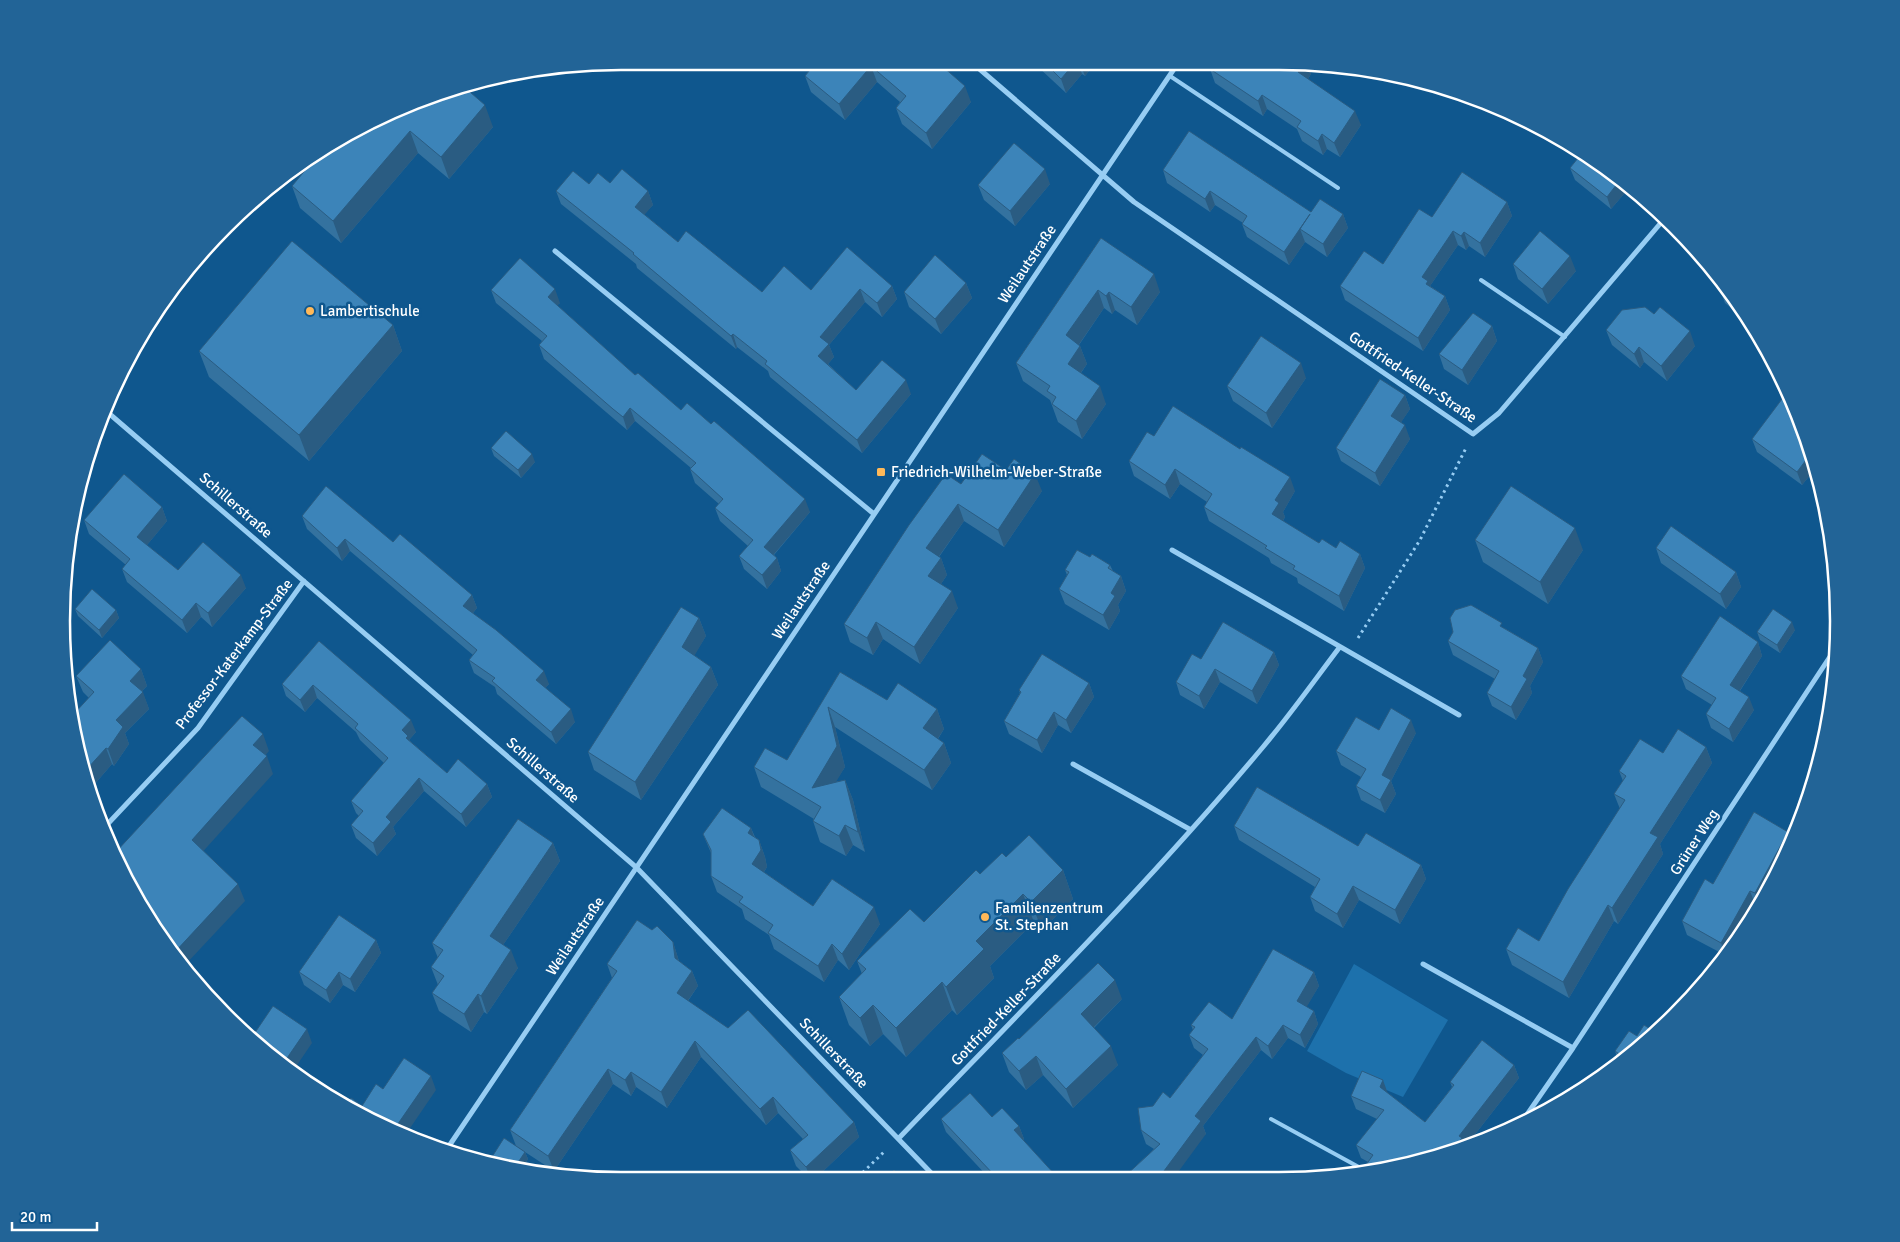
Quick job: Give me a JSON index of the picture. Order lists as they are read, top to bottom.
{
  "streets": {
    "street": [
      "Weilautstraße",
      "Gottfried-Keller-Straße",
      "Schillerstraße",
      "Professor-Katerkamp-Straße",
      "Grüner Weg"
    ]
  },
  "crossings": [
    ["Weilautstraße", "Gottfried-Keller-Straße"],
    ["Weilautstraße", "Schillerstraße"],
    ["Gottfried-Keller-Straße", "Schillerstraße"],
    ["Schillerstraße", "Professor-Katerkamp-Straße"]
  ],
  "places": {
    "other": ["Lambertischule", "Familienzentrum St. Stephan"],
    "transit": ["Friedrich-Wilhelm-Weber-Straße"]
  },
  "scale_bar": "20 m"
}
